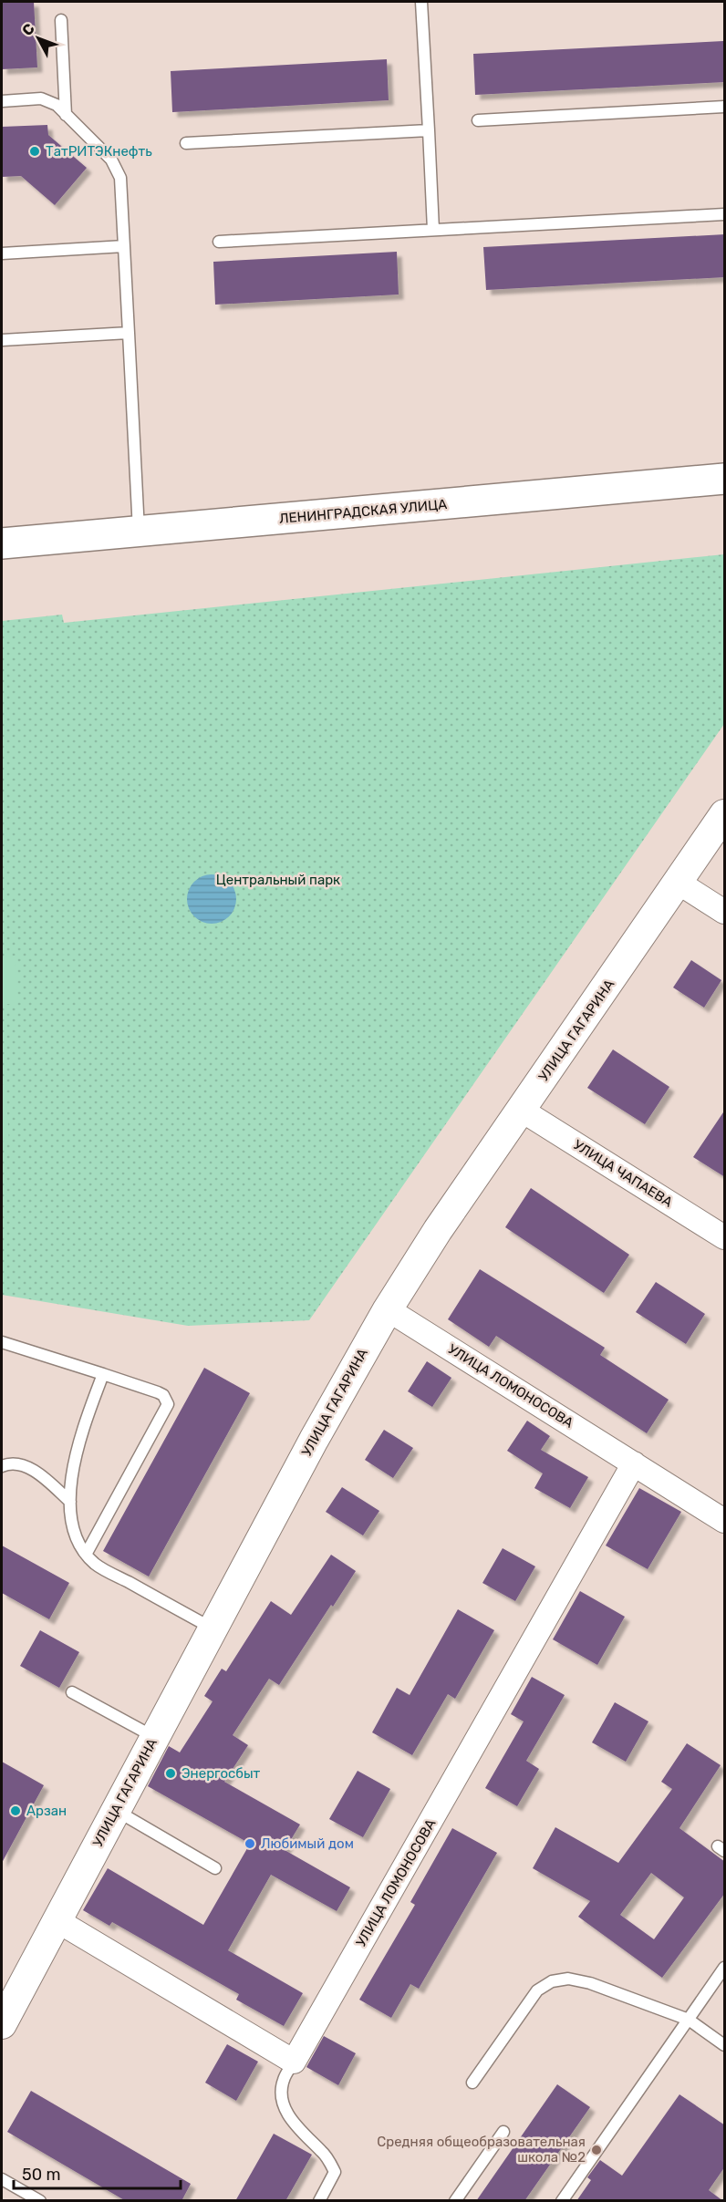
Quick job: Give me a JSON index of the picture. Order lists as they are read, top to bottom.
{
  "streets": {
    "main road": ["ЛЕНИНГРАДСКАЯ УЛИЦА"],
    "street": ["УЛИЦА ГАГАРИНА", "УЛИЦА ЧАПАЕВА", "УЛИЦА ЛОМОНОСОВА"]
  },
  "crossings": [
    ["УЛИЦА ГАГАРИНА", "УЛИЦА ЧАПАЕВА"],
    ["УЛИЦА ГАГАРИНА", "УЛИЦА ЛОМОНОСОВА"]
  ],
  "parks": ["Центральный парк"],
  "places": [
    "ТатРИТЭКнефть",
    "Энергосбыт",
    "Арзан",
    "Любимый дом",
    "Средняя общеобразовательная школа №2"
  ],
  "scale_bar": "50 m",
  "north": "top left"
}
